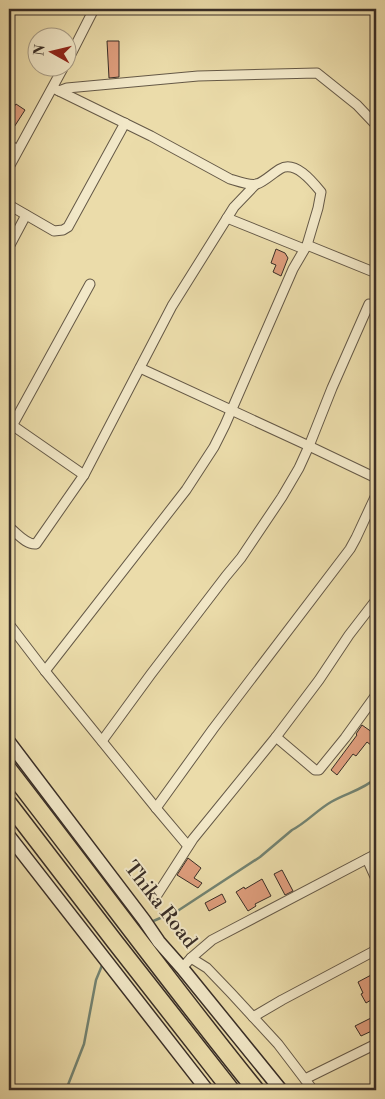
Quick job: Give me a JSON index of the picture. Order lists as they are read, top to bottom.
{
  "streets": {
    "highway": ["Thika Road"]
  },
  "north": "left"
}
